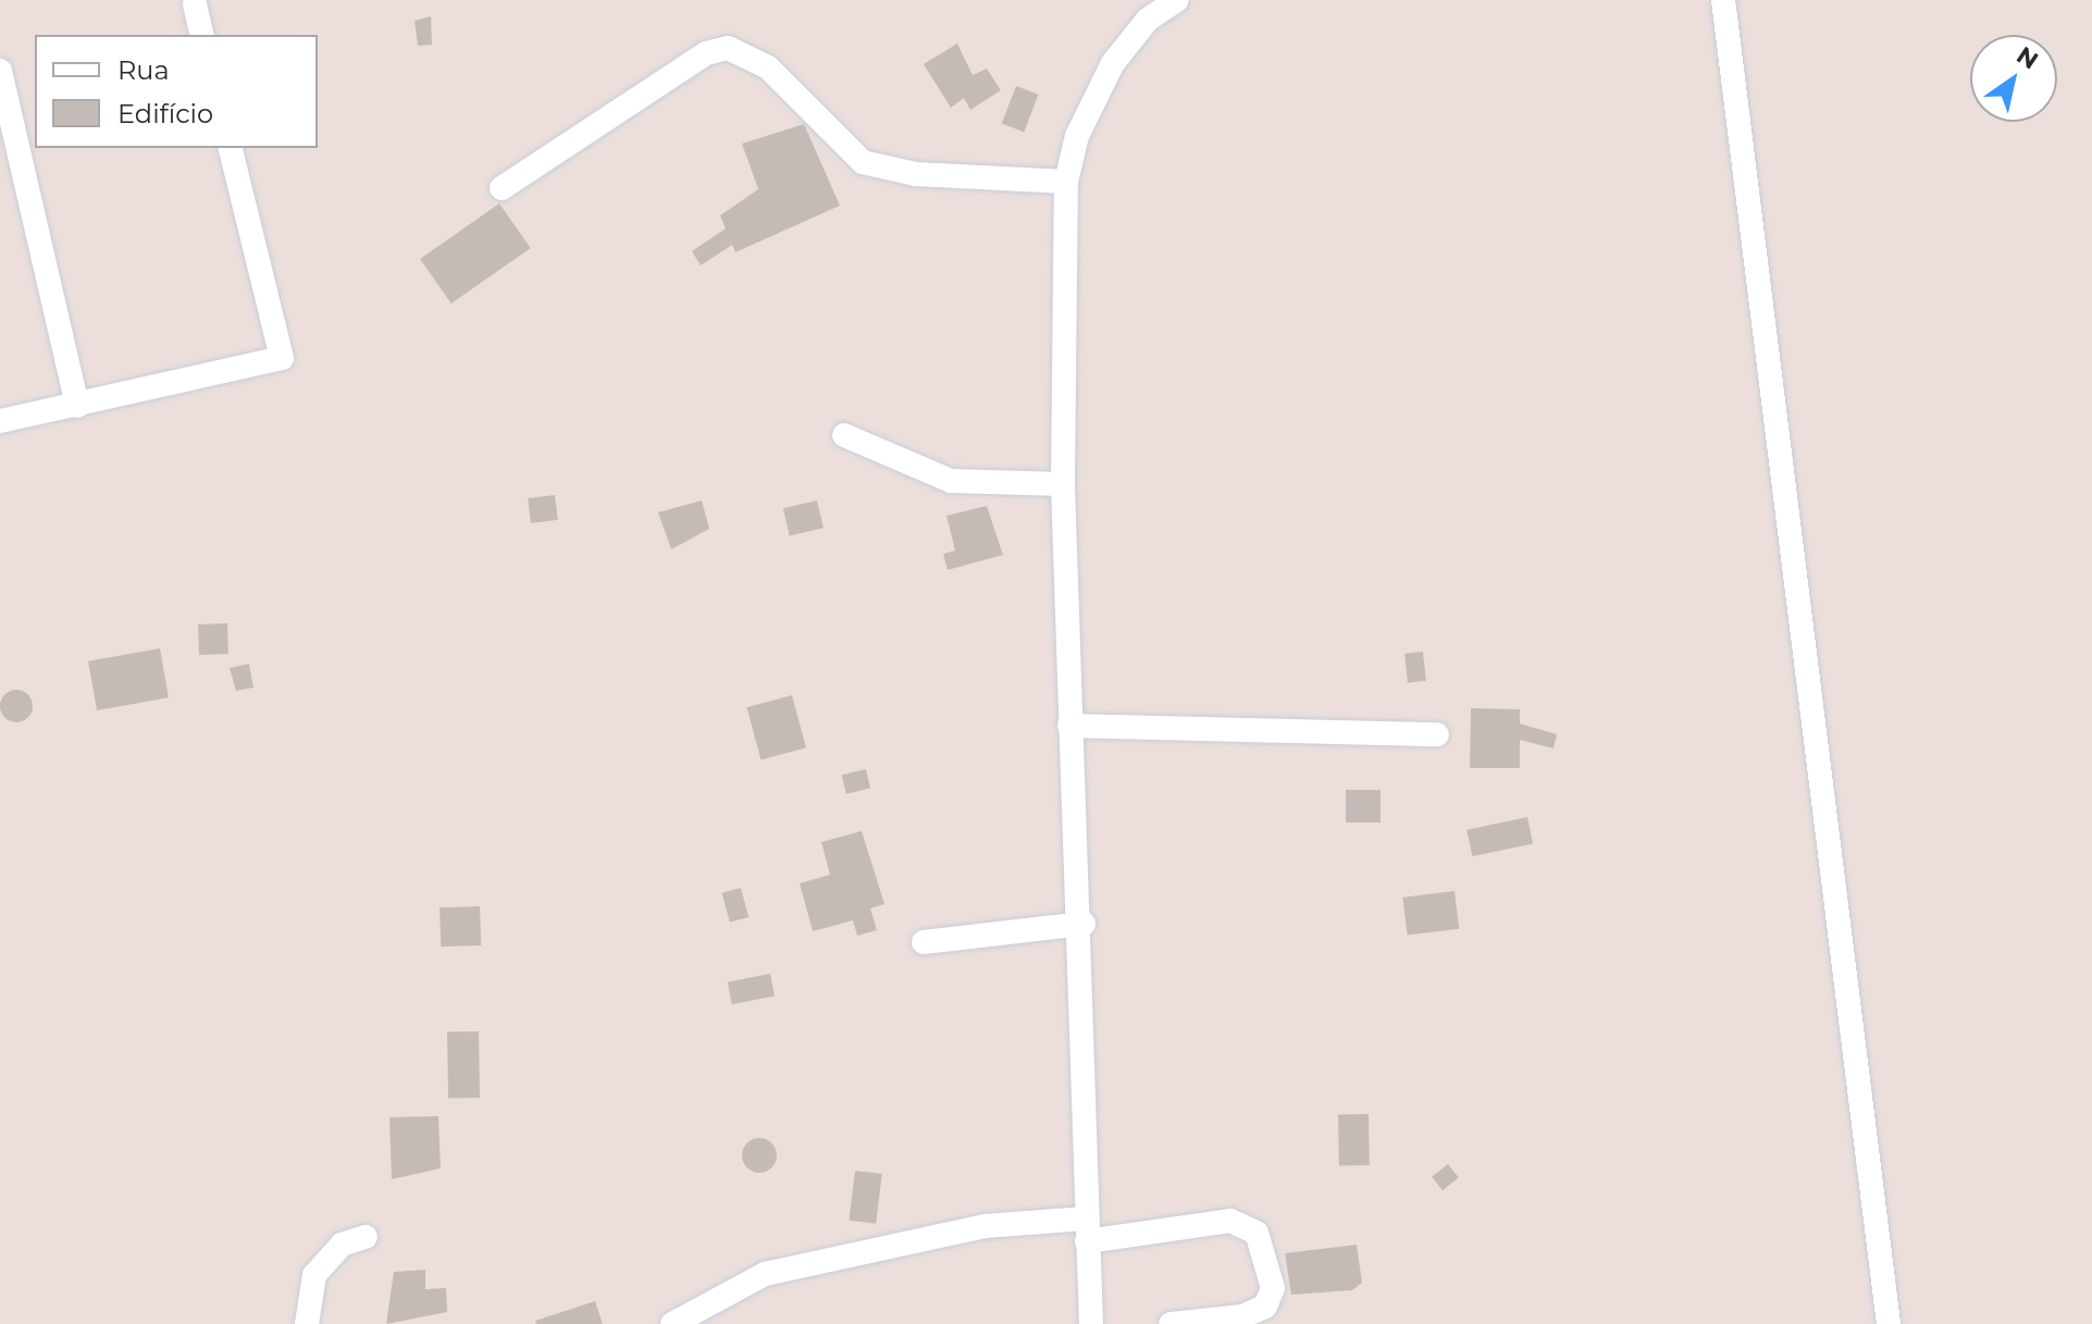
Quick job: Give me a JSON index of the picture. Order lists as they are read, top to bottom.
{
  "legend": ["Rua", "Edifício"],
  "north": "top right"
}
